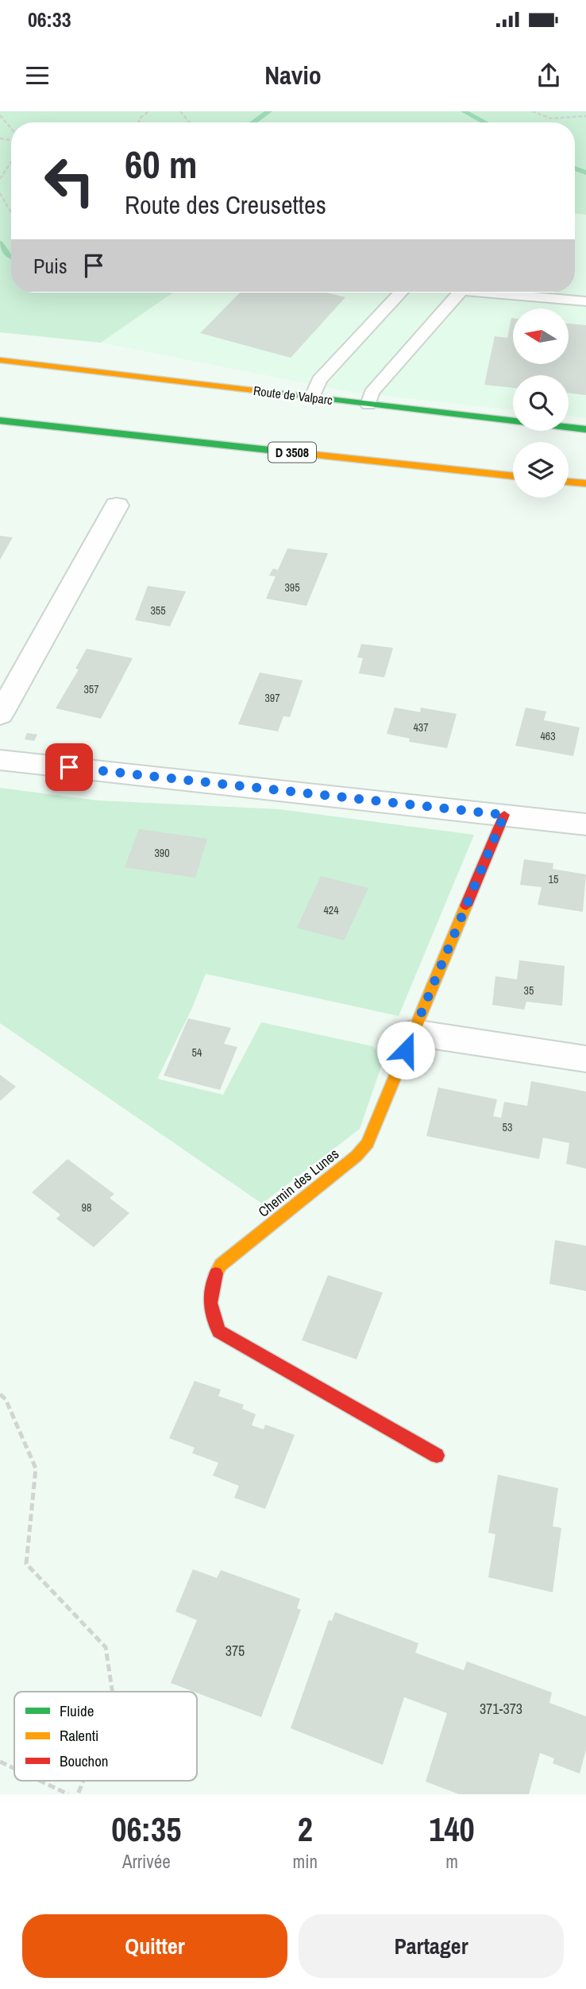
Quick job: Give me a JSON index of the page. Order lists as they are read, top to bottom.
{
  "streets": {
    "main road": ["Route de Valparc", "D 3508", "Chemin des Lunes"]
  },
  "house_numbers": [
    "395",
    "355",
    "357",
    "397",
    "437",
    "463",
    "390",
    "15",
    "424",
    "35",
    "54",
    "53",
    "98",
    "375",
    "371-373"
  ],
  "legend": ["Fluide", "Ralenti", "Bouchon"],
  "north": "left",
  "page": {
    "status": "06:33",
    "header": "Navio",
    "turn": ["60 m", "Route des Creusettes"],
    "then": "Puis",
    "eta": [
      "06:35",
      "Arrivée",
      "2",
      "min",
      "140",
      "m"
    ],
    "buttons": ["Quitter", "Partager"]
  }
}
